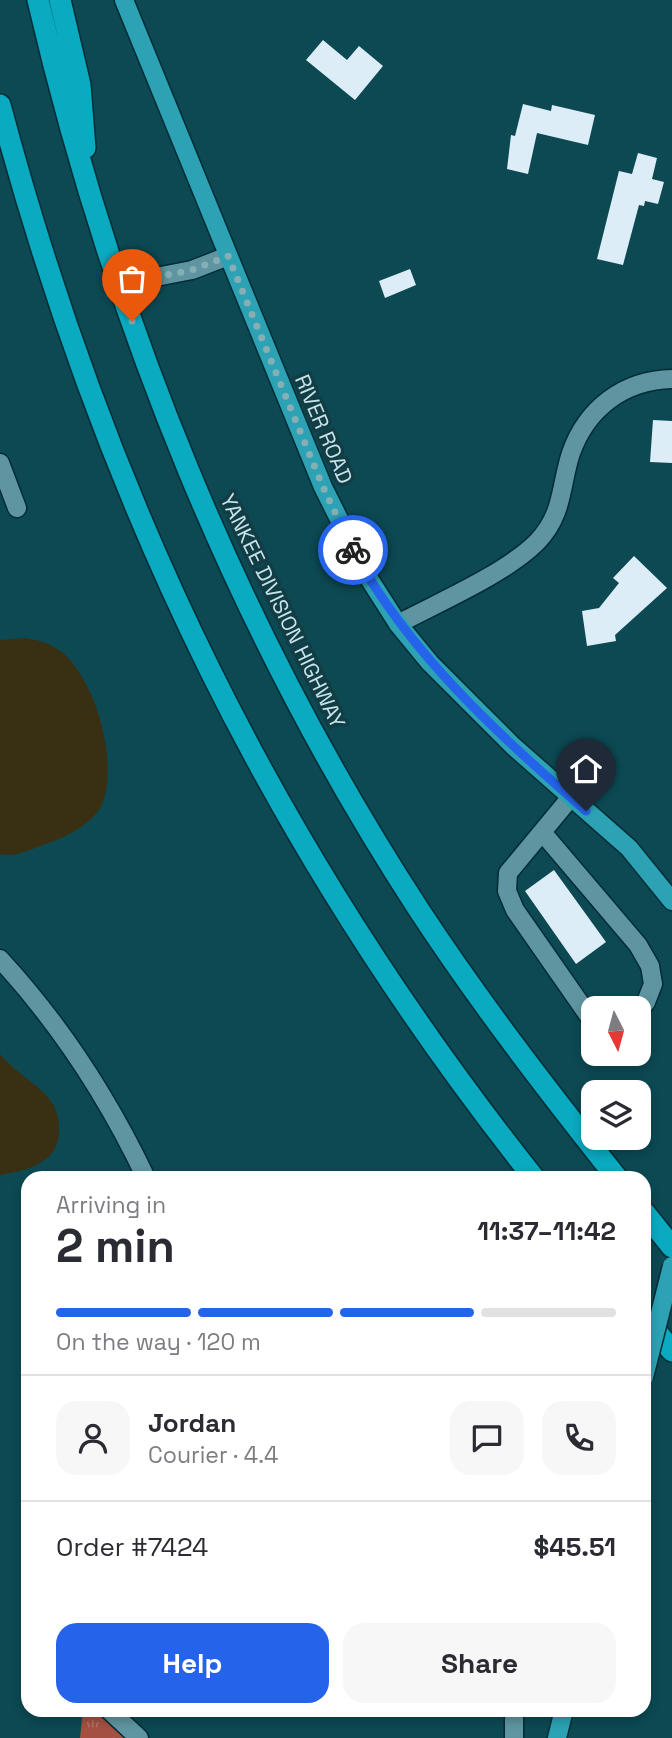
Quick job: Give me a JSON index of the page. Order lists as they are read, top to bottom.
{
  "streets": {
    "highway": ["YANKEE DIVISION HIGHWAY"],
    "main road": ["RIVER ROAD"]
  },
  "north": "bottom",
  "page": {
    "heading": ["2 min", "Arriving in", "11:37–11:42"],
    "panel": [
      "Jordan",
      "Courier · 4.4",
      "Order #7424",
      "$45.51"
    ],
    "bar": "On the way · 120 m",
    "buttons": ["Help", "Share"]
  }
}
